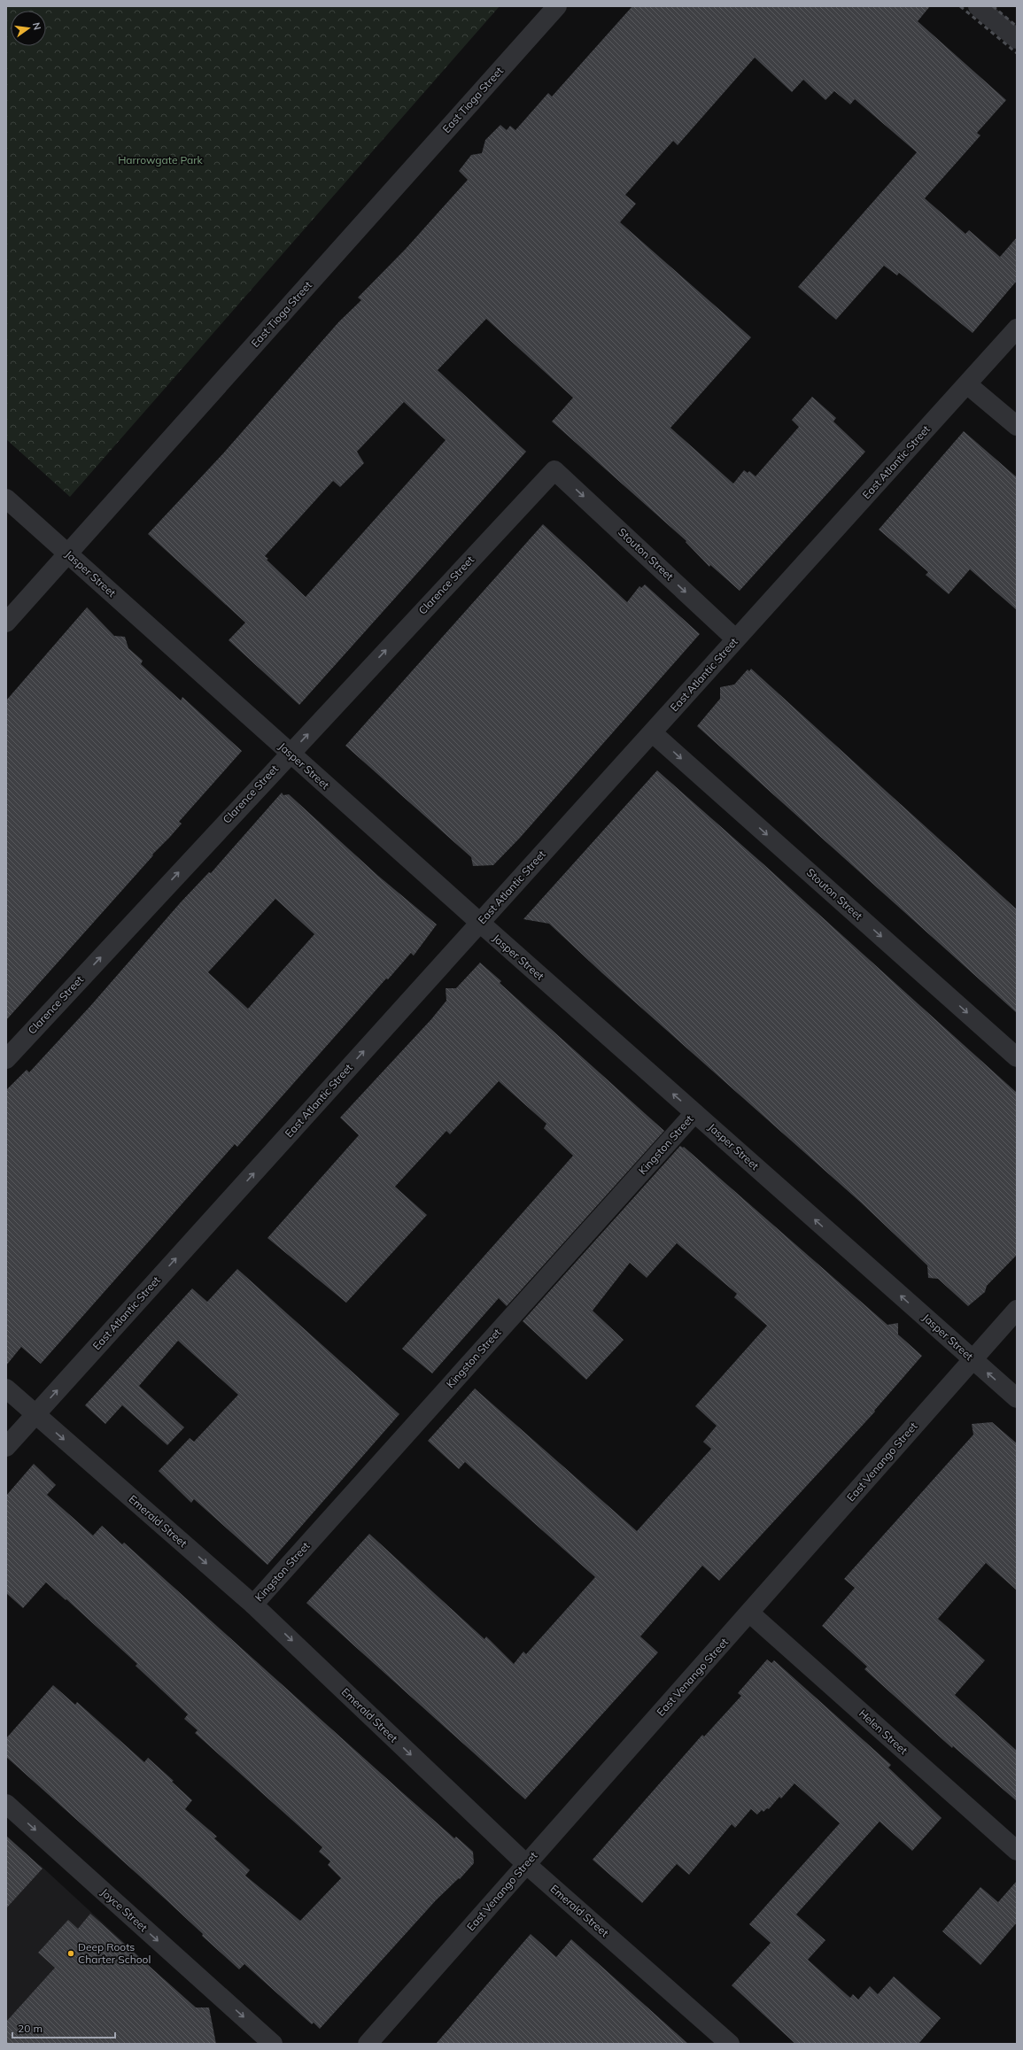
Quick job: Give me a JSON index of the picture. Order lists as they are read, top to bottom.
{
  "streets": {
    "street": [
      "East Tioga Street",
      "East Atlantic Street",
      "Stouton Street",
      "Jasper Street",
      "Clarence Street",
      "Kingston Street",
      "East Venango Street",
      "Emerald Street",
      "Helen Street",
      "Joyce Street"
    ]
  },
  "crossings": [
    ["East Tioga Street", "Jasper Street"],
    ["East Atlantic Street", "Stouton Street"],
    ["East Atlantic Street", "Jasper Street"],
    ["East Atlantic Street", "Emerald Street"],
    ["Stouton Street", "Clarence Street"],
    ["Jasper Street", "Clarence Street"],
    ["Jasper Street", "Kingston Street"],
    ["Jasper Street", "East Venango Street"],
    ["Kingston Street", "Emerald Street"],
    ["East Venango Street", "Emerald Street"],
    ["East Venango Street", "Helen Street"]
  ],
  "one_way": [
    "East Atlantic Street",
    "Stouton Street",
    "Jasper Street",
    "Clarence Street",
    "Emerald Street",
    "Joyce Street"
  ],
  "parks": ["Harrowgate Park"],
  "places": ["Deep Roots Charter School"],
  "scale_bar": "20 m",
  "north": "right"
}
